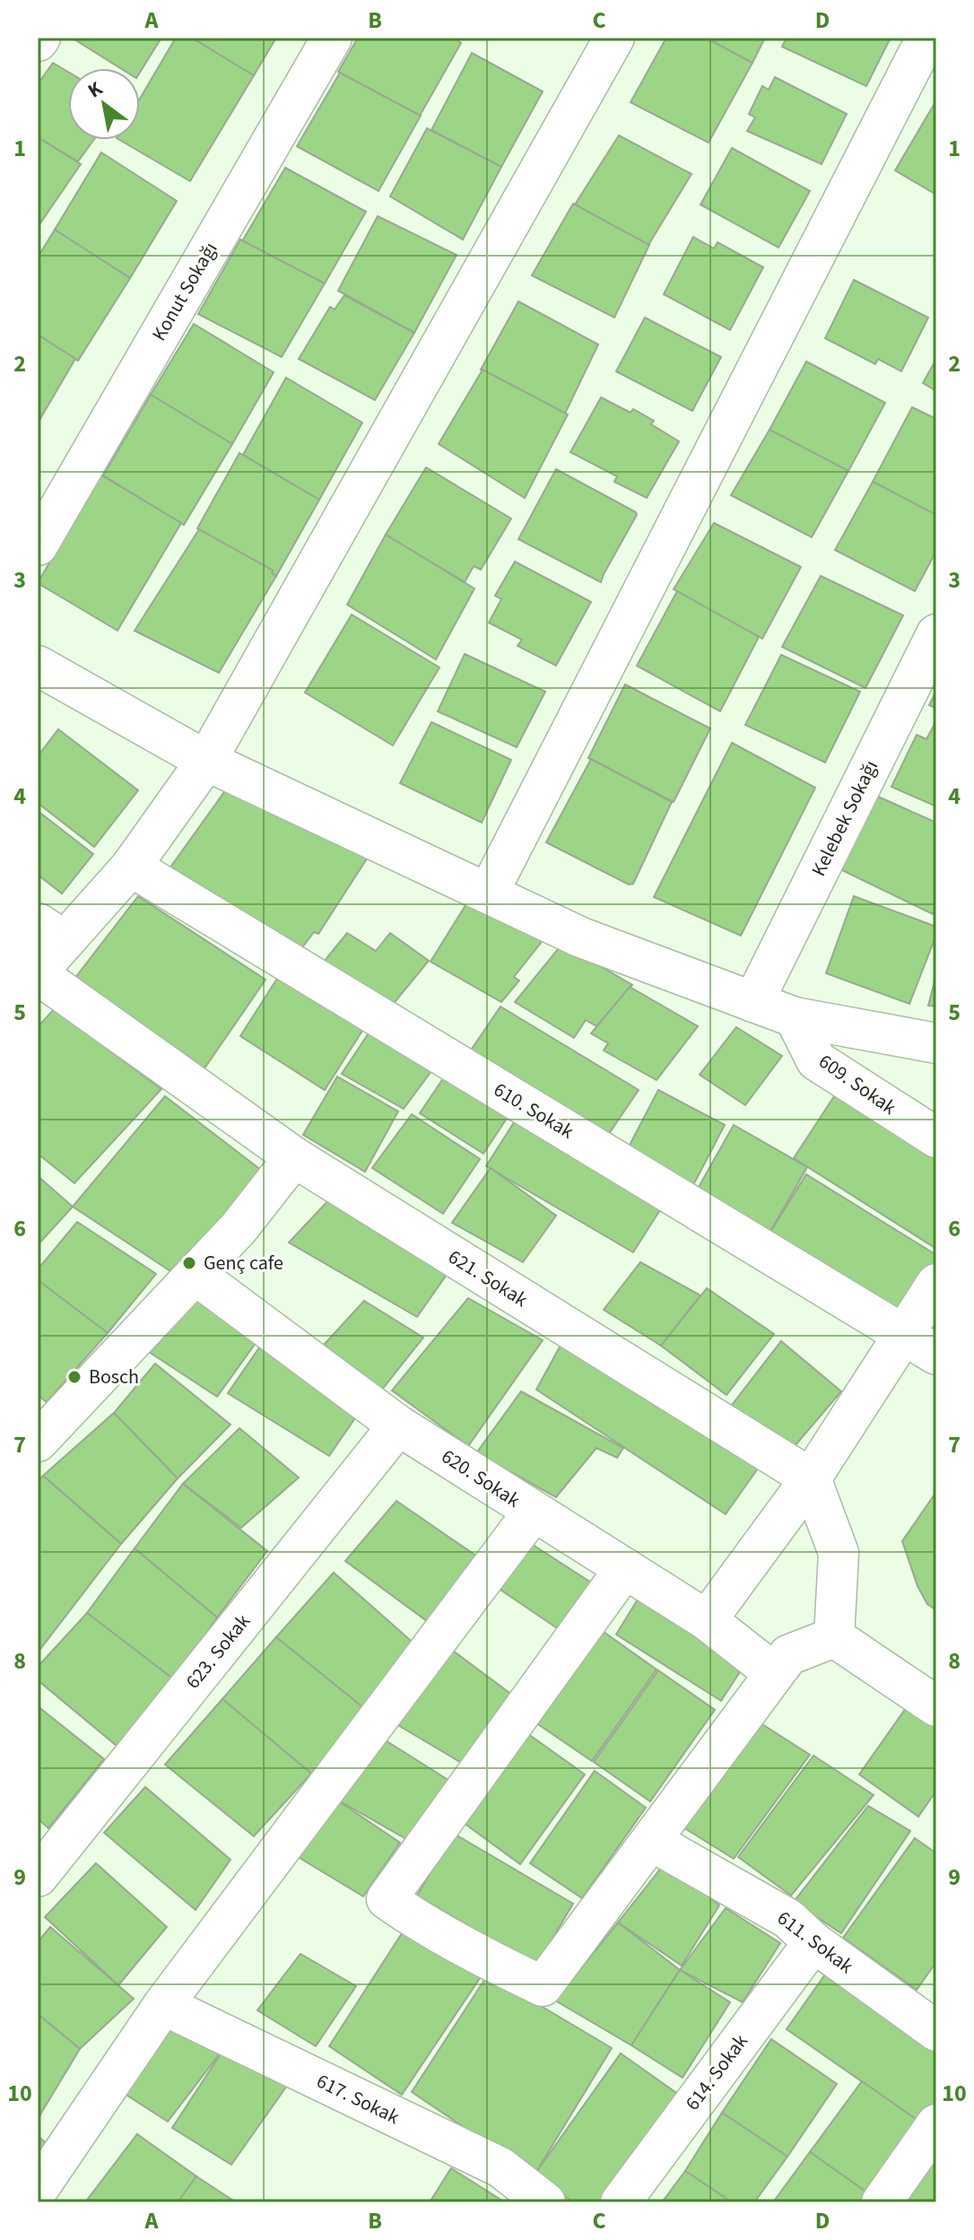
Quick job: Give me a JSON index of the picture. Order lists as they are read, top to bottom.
{
  "streets": {
    "street": [
      "Konut Sokağı",
      "Kelebek Sokağı",
      "609. Sokak",
      "610. Sokak",
      "621. Sokak",
      "620. Sokak",
      "623. Sokak",
      "611. Sokak",
      "614. Sokak",
      "617. Sokak"
    ]
  },
  "crossings": [
    ["620. Sokak", "623. Sokak"],
    ["611. Sokak", "614. Sokak"]
  ],
  "places": ["Genç cafe", "Bosch"],
  "north": "top left",
  "grid": {
    "columns": [
      "A",
      "B",
      "C",
      "D"
    ],
    "rows": [
      "1",
      "2",
      "3",
      "4",
      "5",
      "6",
      "7",
      "8",
      "9",
      "10"
    ]
  }
}
